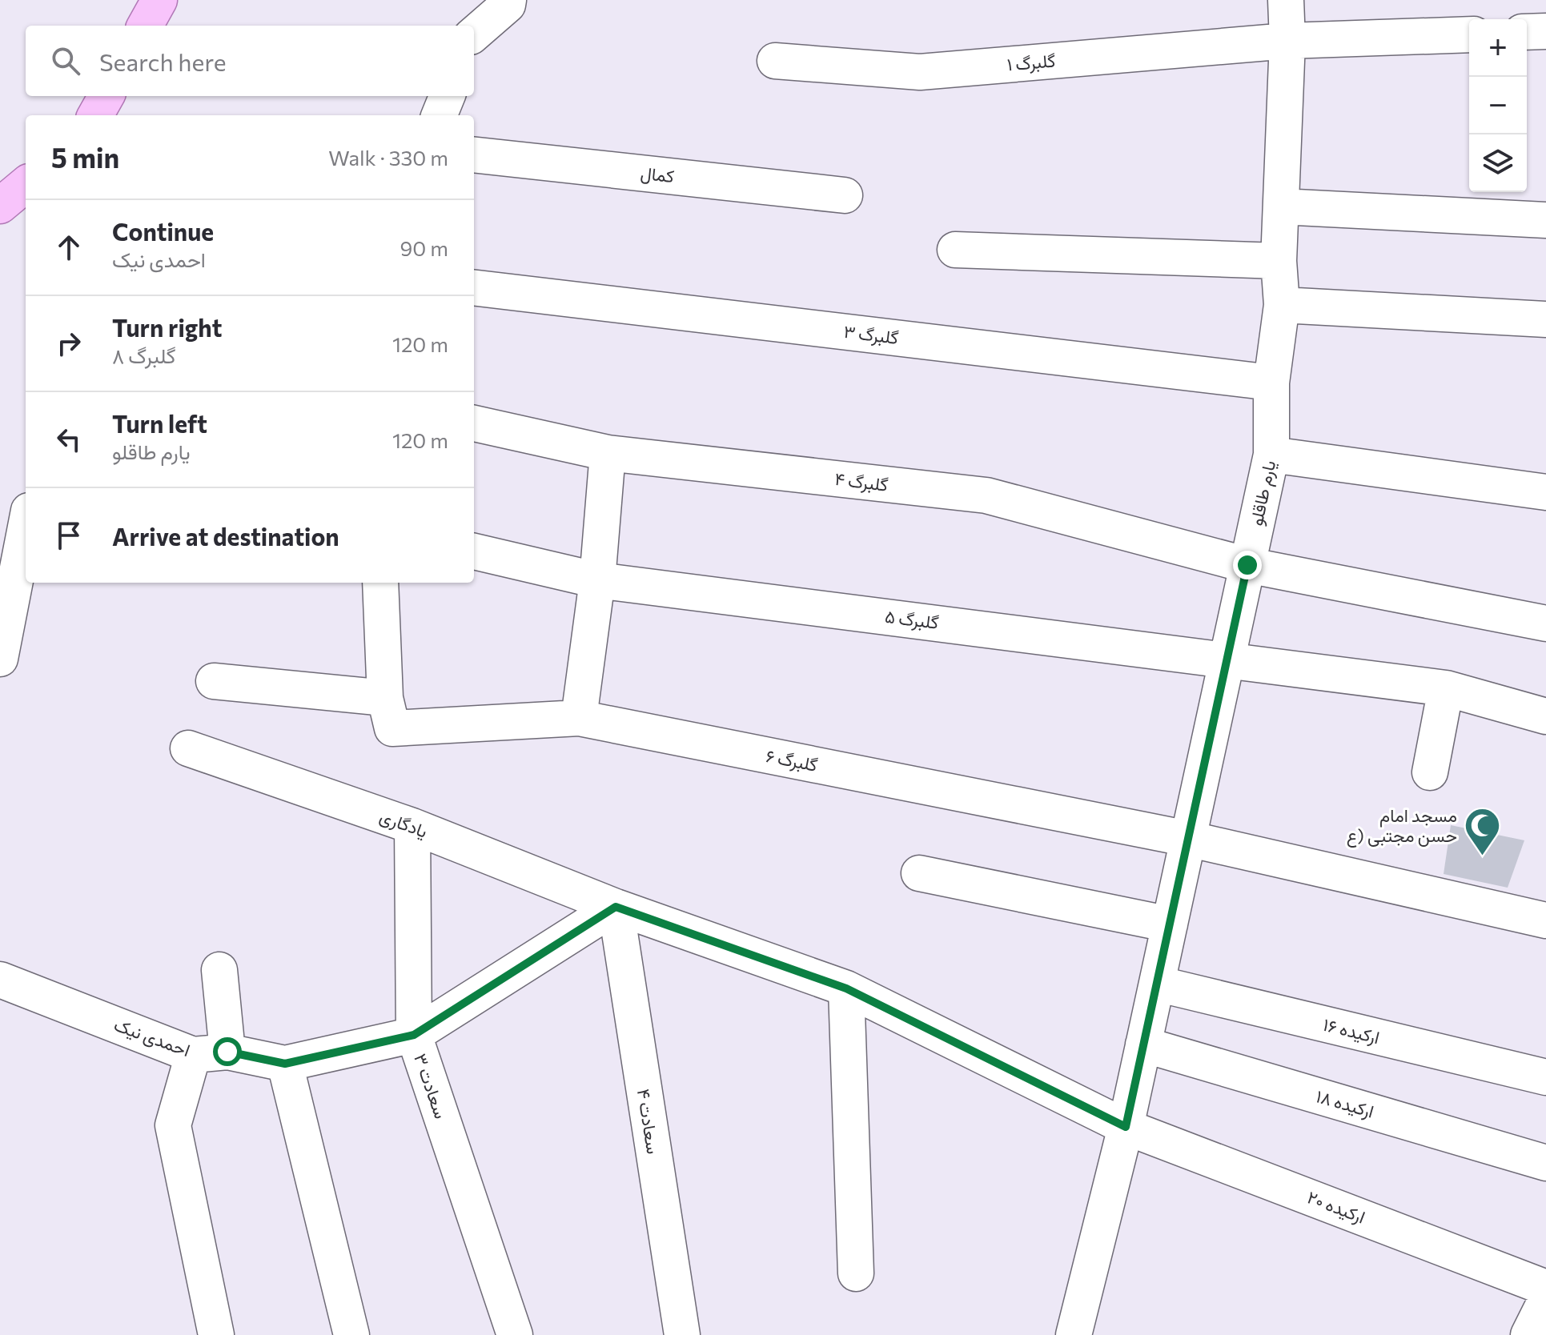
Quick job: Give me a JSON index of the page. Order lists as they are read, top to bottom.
{
  "streets": {
    "street": [
      "گلبرگ ۱",
      "کمال",
      "گلبرگ ۳",
      "گلبرگ ۴",
      "یارم طاقلو",
      "گلبرگ ۵",
      "گلبرگ ۶",
      "یادگاری",
      "ارکیده ۱۶",
      "احمدی نیک",
      "سعادت ۳",
      "ارکیده ۱۸",
      "سعادت ۴",
      "ارکیده ۲۰"
    ]
  },
  "crossings": [
    ["گلبرگ ۱", "یارم طاقلو"],
    ["گلبرگ ۳", "یارم طاقلو"],
    ["گلبرگ ۴", "یارم طاقلو"],
    ["یارم طاقلو", "گلبرگ ۵"],
    ["یارم طاقلو", "گلبرگ ۶"],
    ["یارم طاقلو", "ارکیده ۱۶"],
    ["یارم طاقلو", "ارکیده ۱۸"],
    ["یارم طاقلو", "ارکیده ۲۰"],
    ["یادگاری", "احمدی نیک"],
    ["یادگاری", "سعادت ۳"],
    ["یادگاری", "سعادت ۴"],
    ["یادگاری", "ارکیده ۲۰"],
    ["احمدی نیک", "سعادت ۳"],
    ["احمدی نیک", "سعادت ۴"]
  ],
  "places": {
    "mosque": ["مسجد امام حسن مجتبی (ع"]
  },
  "page": {
    "map_buttons": ["+", "−"],
    "search": "Search here",
    "heading": ["5 min", "Walk · 330 m"],
    "list": [
      ["Continue", "احمدی نیک", "90 m"],
      ["Turn right", "گلبرگ ۸", "120 m"],
      ["Turn left", "یارم طاقلو", "120 m"],
      "Arrive at destination"
    ]
  }
}
